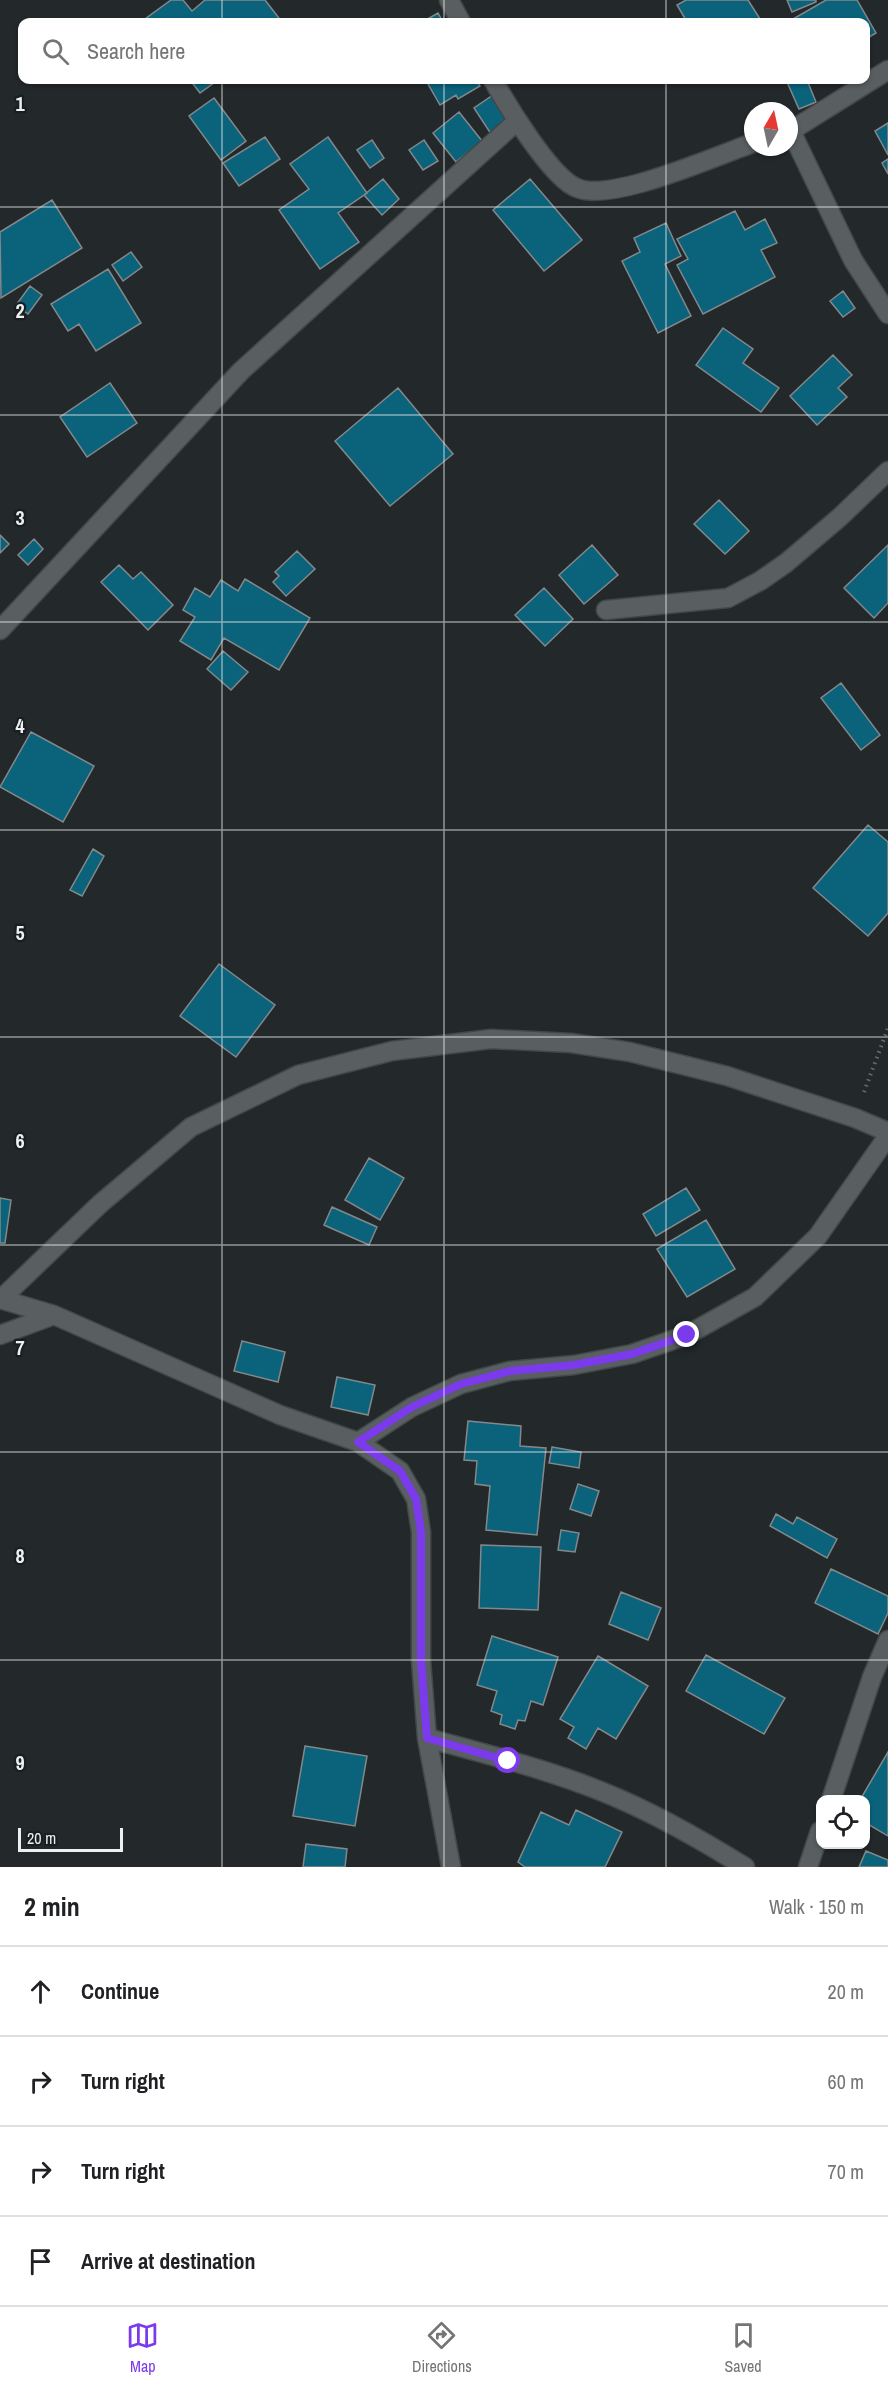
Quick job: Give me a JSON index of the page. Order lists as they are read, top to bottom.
{
  "scale_bar": "20 m",
  "north": "top",
  "page": {
    "search": "Search here",
    "scale": "20 m",
    "heading": ["2 min", "Walk · 150 m"],
    "list": [
      ["Continue", "20 m"],
      ["Turn right", "60 m"],
      ["Turn right", "70 m"],
      "Arrive at destination"
    ],
    "nav": ["Map", "Directions", "Saved"]
  },
  "grid": {
    "rows": [
      "1",
      "2",
      "3",
      "4",
      "5",
      "6",
      "7",
      "8",
      "9"
    ]
  }
}
